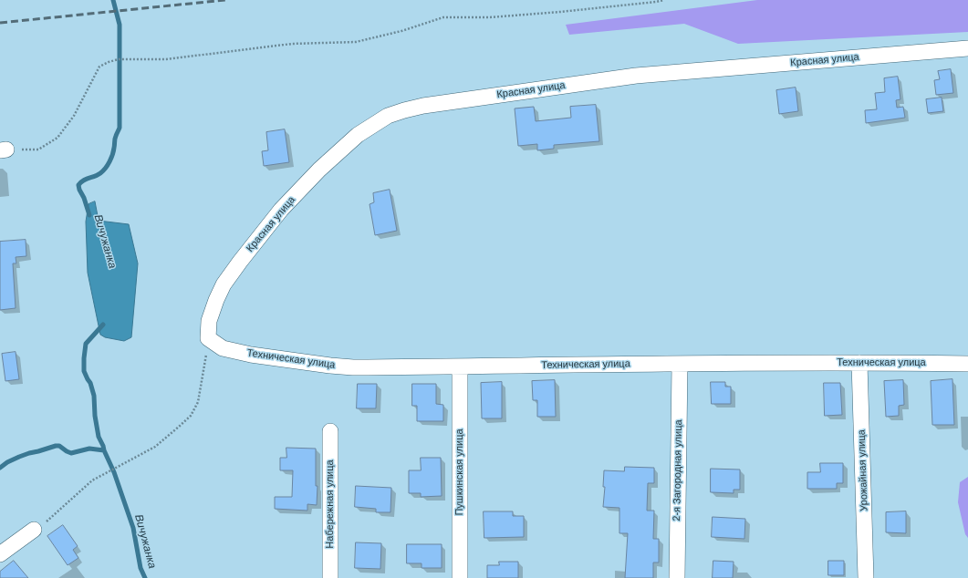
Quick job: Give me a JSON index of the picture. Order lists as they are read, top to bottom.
{
  "streets": {
    "street": [
      "Красная улица",
      "Техническая улица",
      "2-я Загородная улица",
      "Урожайная улица",
      "Пушкинская улица",
      "Набережная улица"
    ]
  },
  "crossings": [
    ["Красная улица", "Техническая улица"],
    ["Техническая улица", "2-я Загородная улица"],
    ["Техническая улица", "Урожайная улица"],
    ["Техническая улица", "Пушкинская улица"]
  ],
  "water": ["Вичужанка"]
}
